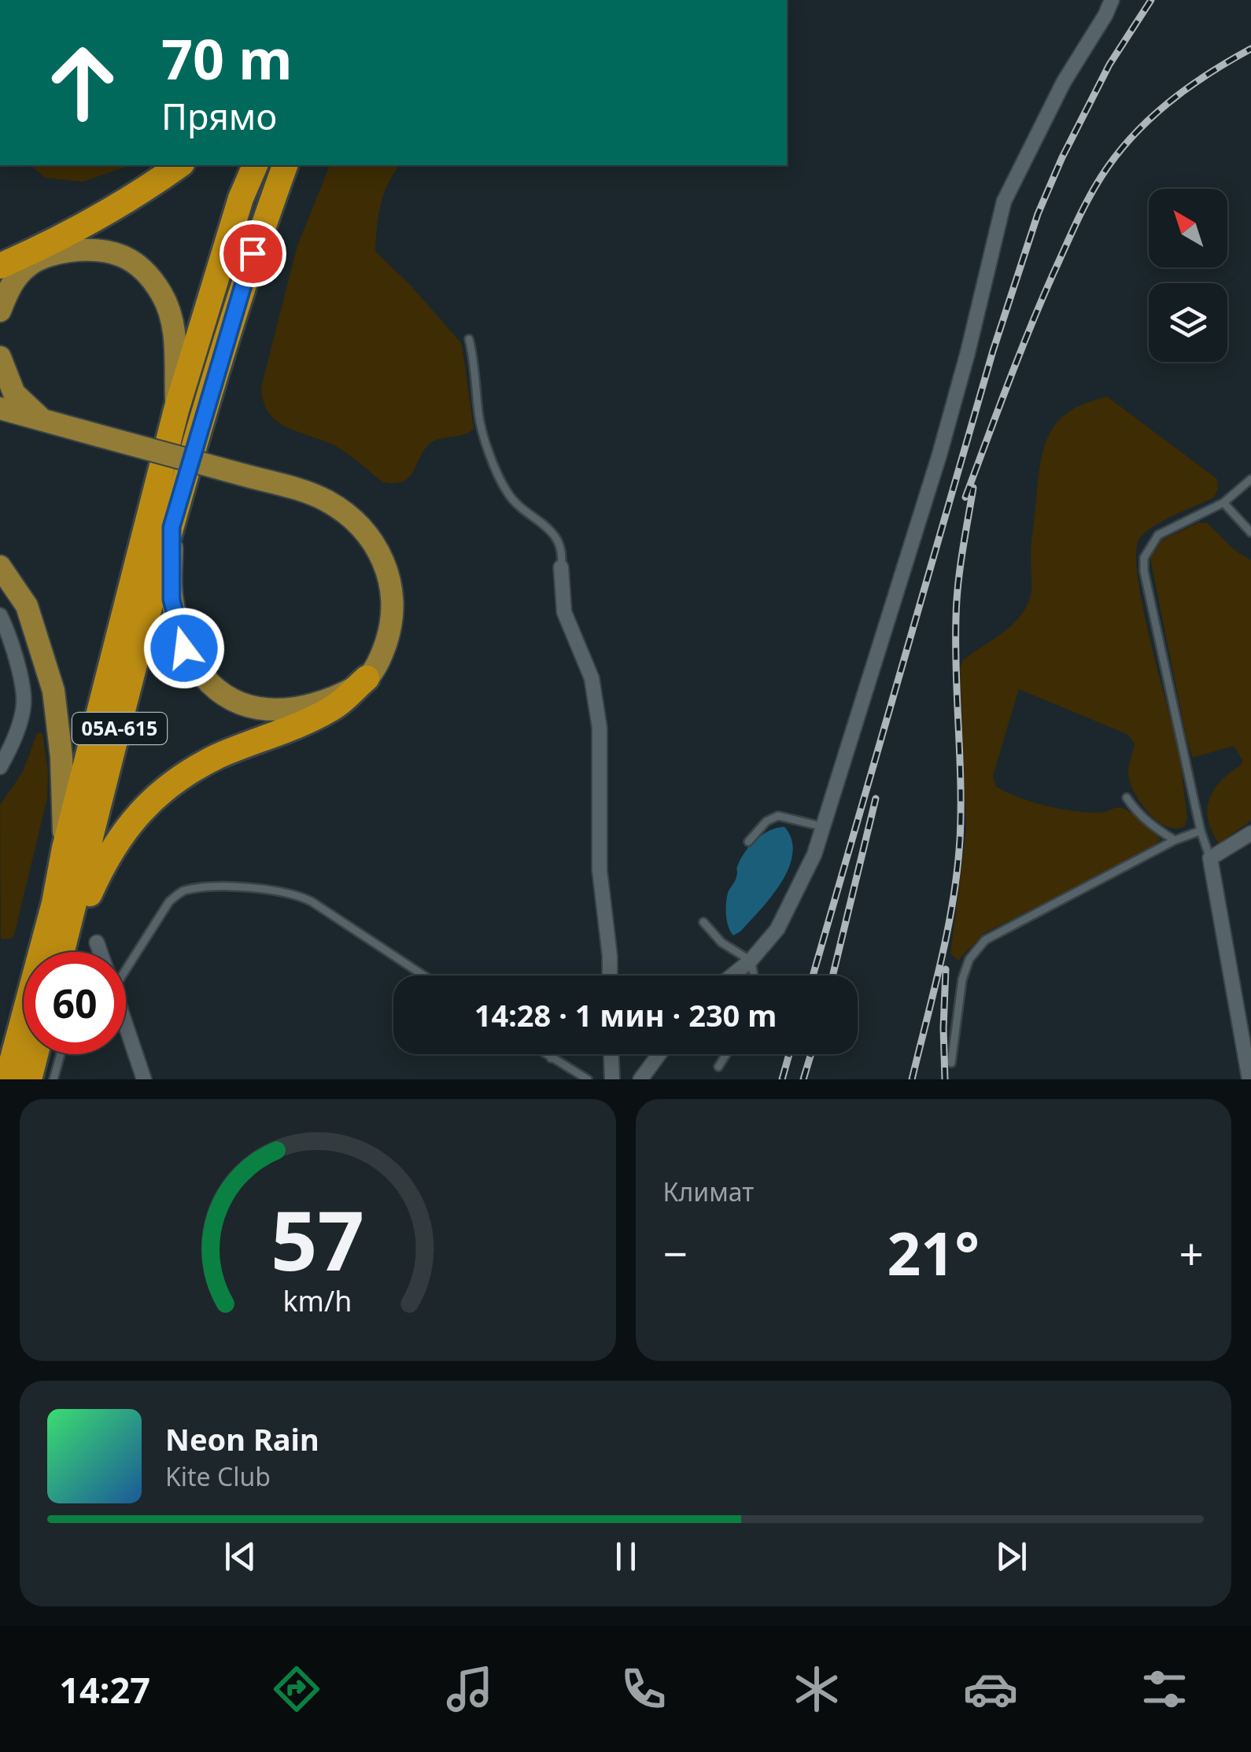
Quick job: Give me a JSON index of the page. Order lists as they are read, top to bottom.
{
  "streets": {
    "highway": ["05А-615"]
  },
  "north": "top left",
  "page": {
    "turn": ["70 m", "Прямо"],
    "limit": "60",
    "trip": "14:28 · 1 мин · 230 m",
    "tile": "Климат",
    "heat": ["−", "21°", "+"],
    "song": ["Neon Rain", "Kite Club"],
    "tabs": "14:27",
    "gauge": ["57", "km/h"]
  }
}
